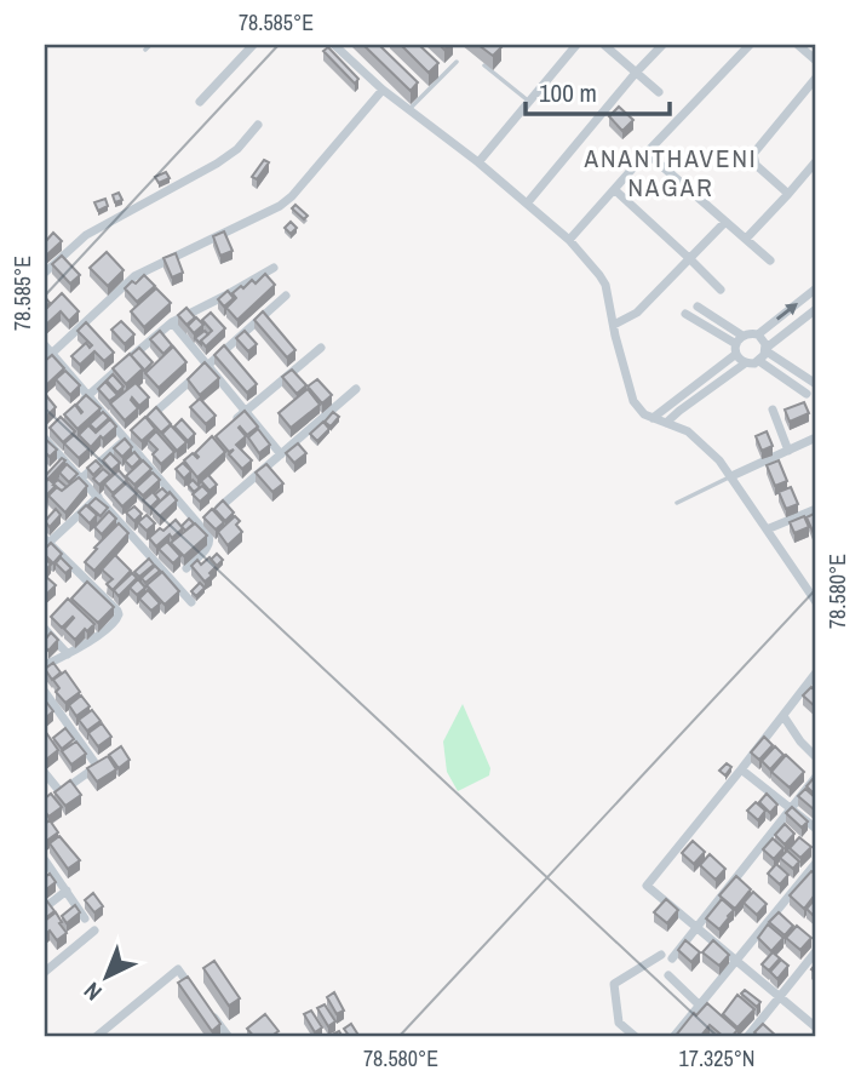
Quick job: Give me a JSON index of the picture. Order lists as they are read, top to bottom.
{
  "districts": ["ANANTHAVENI NAGAR"],
  "scale_bar": "100 m",
  "north": "bottom left",
  "coordinates": ["78.585°E", "78.580°E", "17.325°N"]
}
